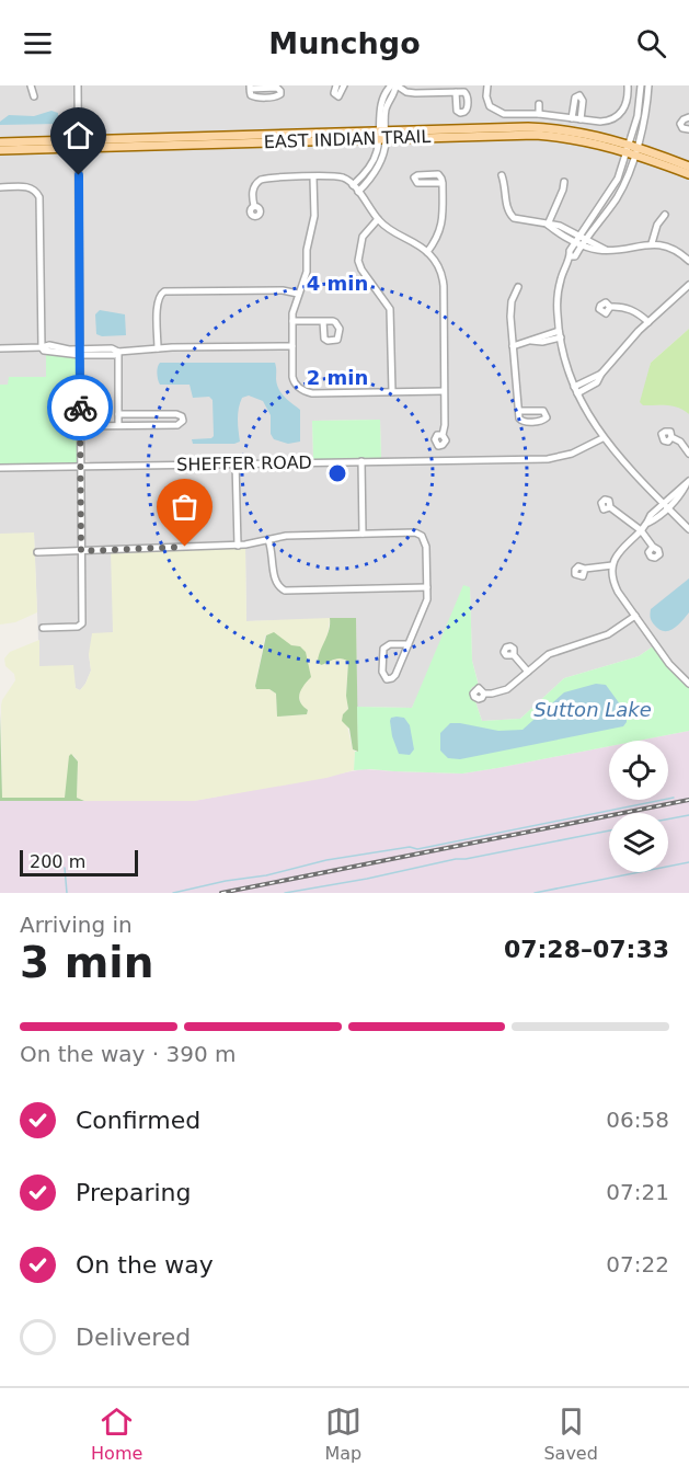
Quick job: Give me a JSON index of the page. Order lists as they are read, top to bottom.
{
  "streets": {
    "main road": ["EAST INDIAN TRAIL"],
    "street": ["SHEFFER ROAD"]
  },
  "water": ["Sutton Lake"],
  "scale_bar": "200 m",
  "page": {
    "header": "Munchgo",
    "scale": "200 m",
    "heading": ["3 min", "Arriving in", "07:28–07:33"],
    "bar": "On the way · 390 m",
    "list": [
      ["Confirmed", "06:58"],
      ["Preparing", "07:21"],
      ["On the way", "07:22"],
      "Delivered"
    ],
    "tabs": ["Home", "Map", "Saved"]
  },
  "rings": ["4 min", "2 min"]
}
